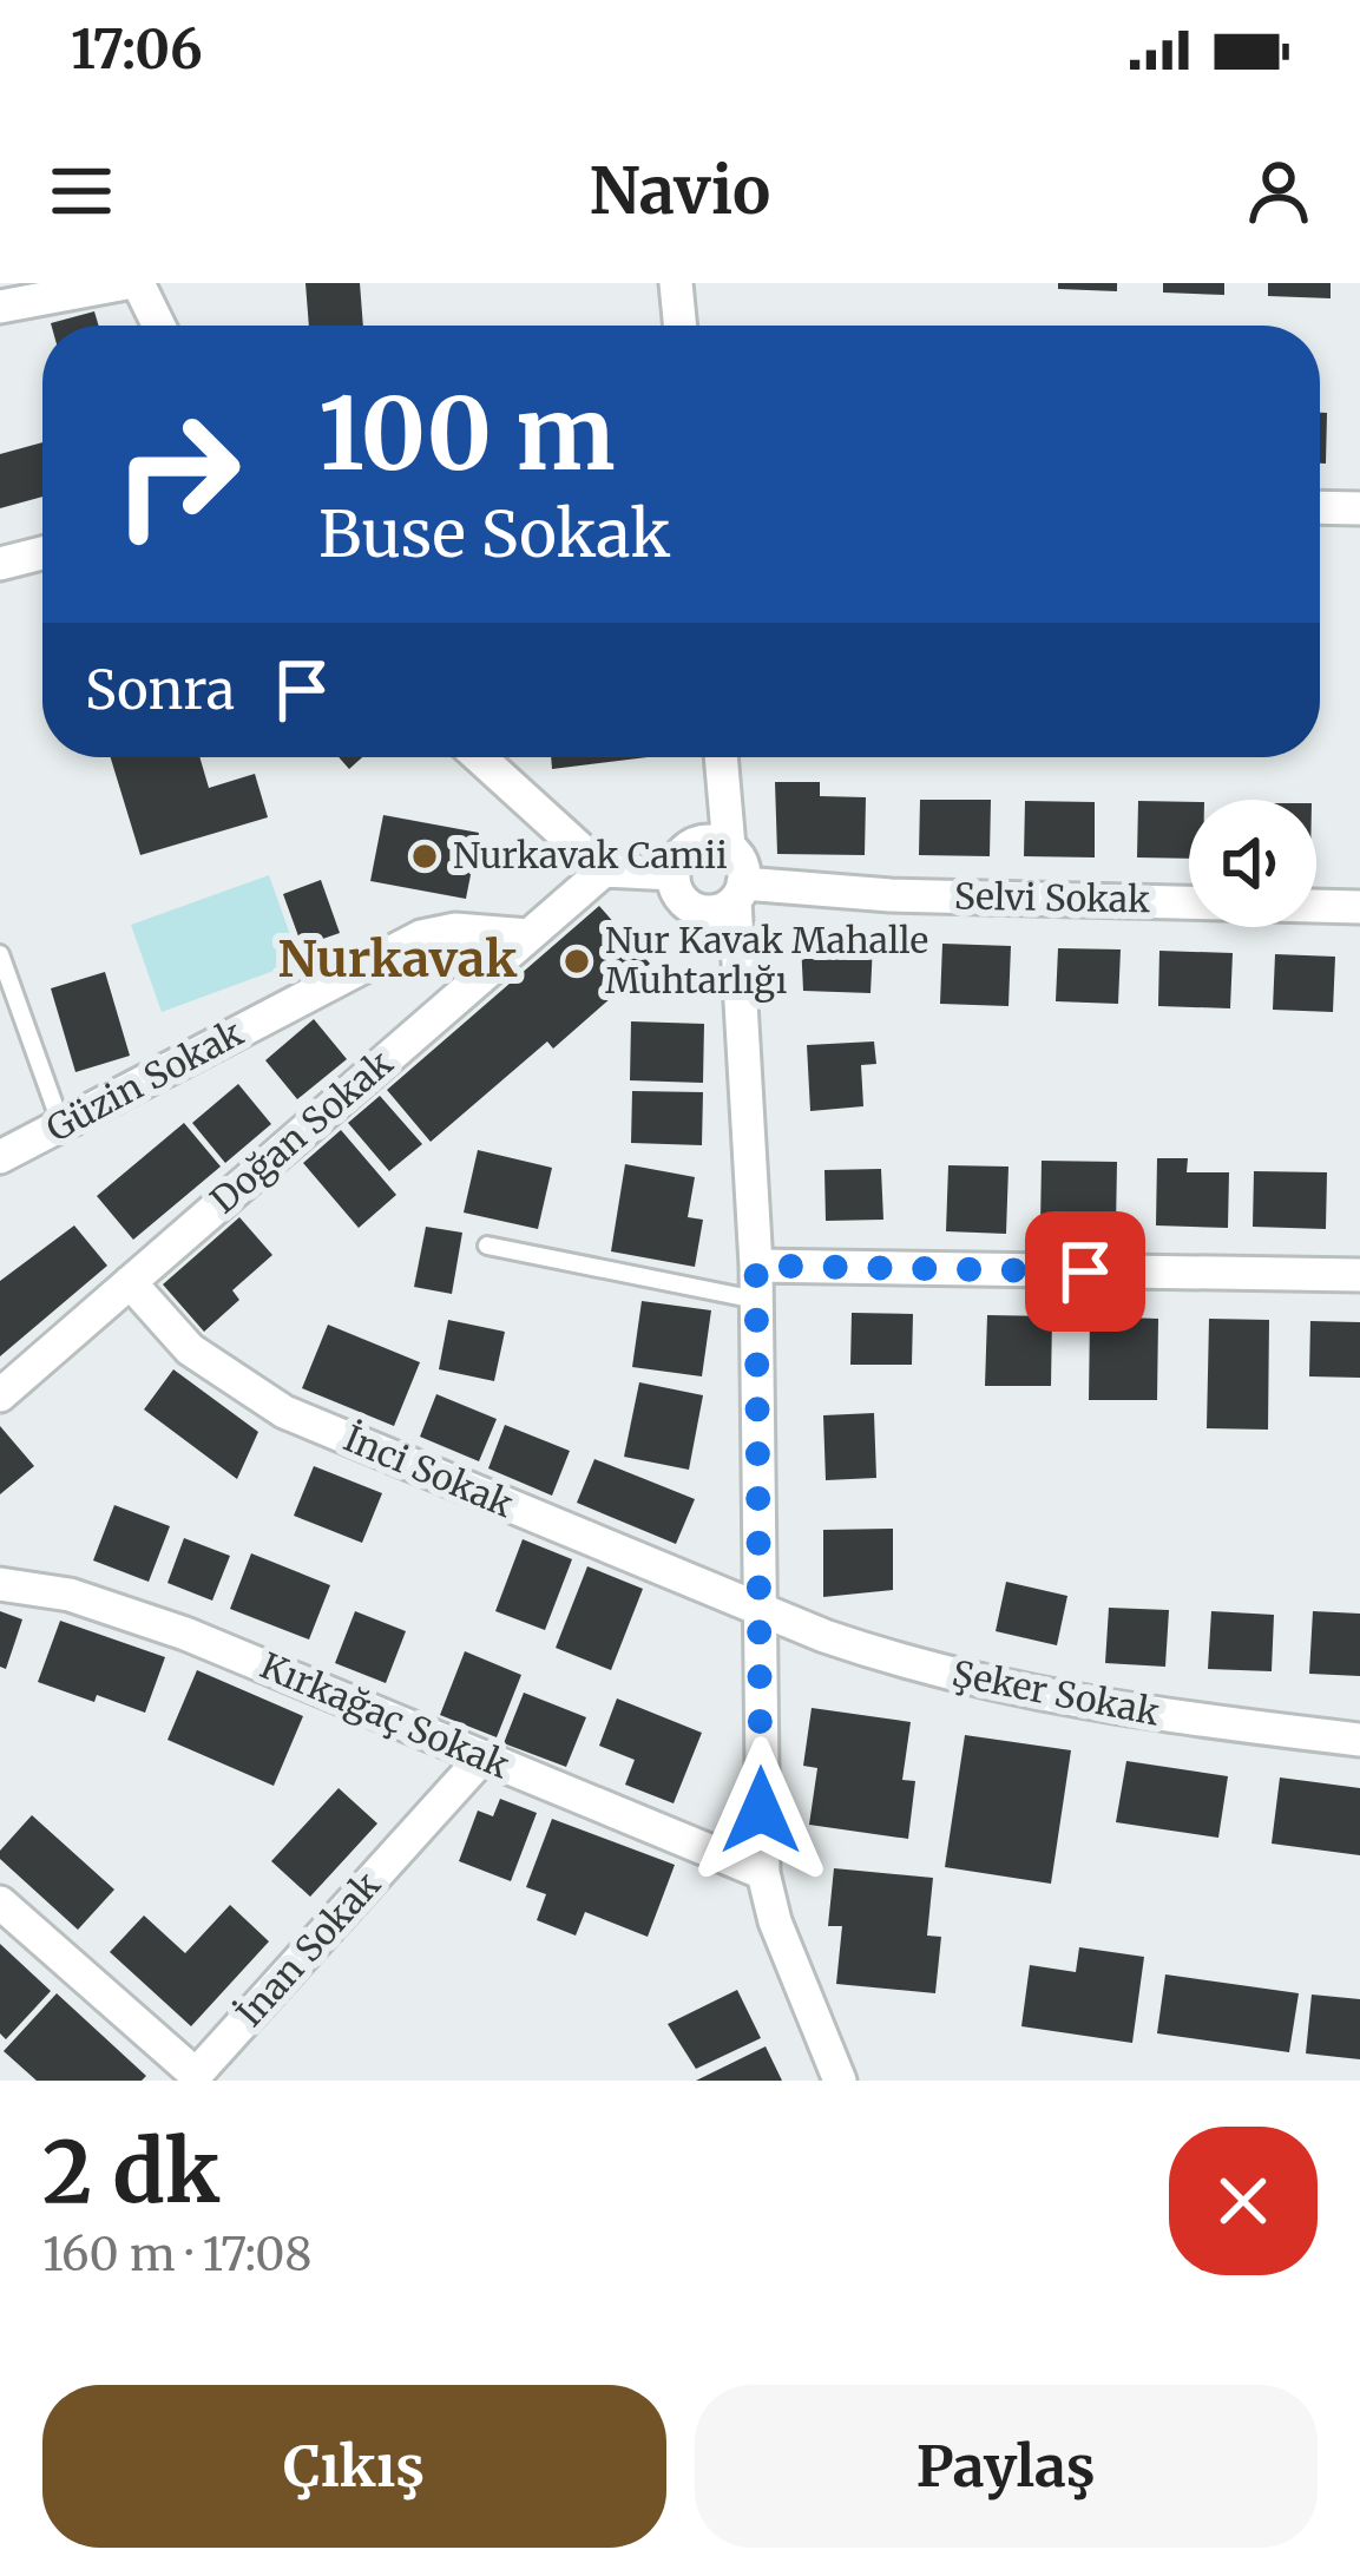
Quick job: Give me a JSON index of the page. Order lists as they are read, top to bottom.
{
  "streets": {
    "street": [
      "Selvi Sokak",
      "Güzin Sokak",
      "Doğan Sokak",
      "İnci Sokak",
      "Şeker Sokak",
      "Kırkağaç Sokak",
      "İnan Sokak"
    ]
  },
  "crossings": [
    ["Güzin Sokak", "Doğan Sokak"],
    ["Doğan Sokak", "İnci Sokak"],
    ["İnci Sokak", "Şeker Sokak"],
    ["Kırkağaç Sokak", "İnan Sokak"]
  ],
  "districts": ["Nurkavak"],
  "places": ["Nurkavak Camii", "Nur Kavak Mahalle Muhtarlığı"],
  "page": {
    "status": "17:06",
    "header": "Navio",
    "turn": ["100 m", "Buse Sokak"],
    "then": "Sonra",
    "heading": ["2 dk", "160 m · 17:08"],
    "buttons": ["Çıkış", "Paylaş"]
  }
}
